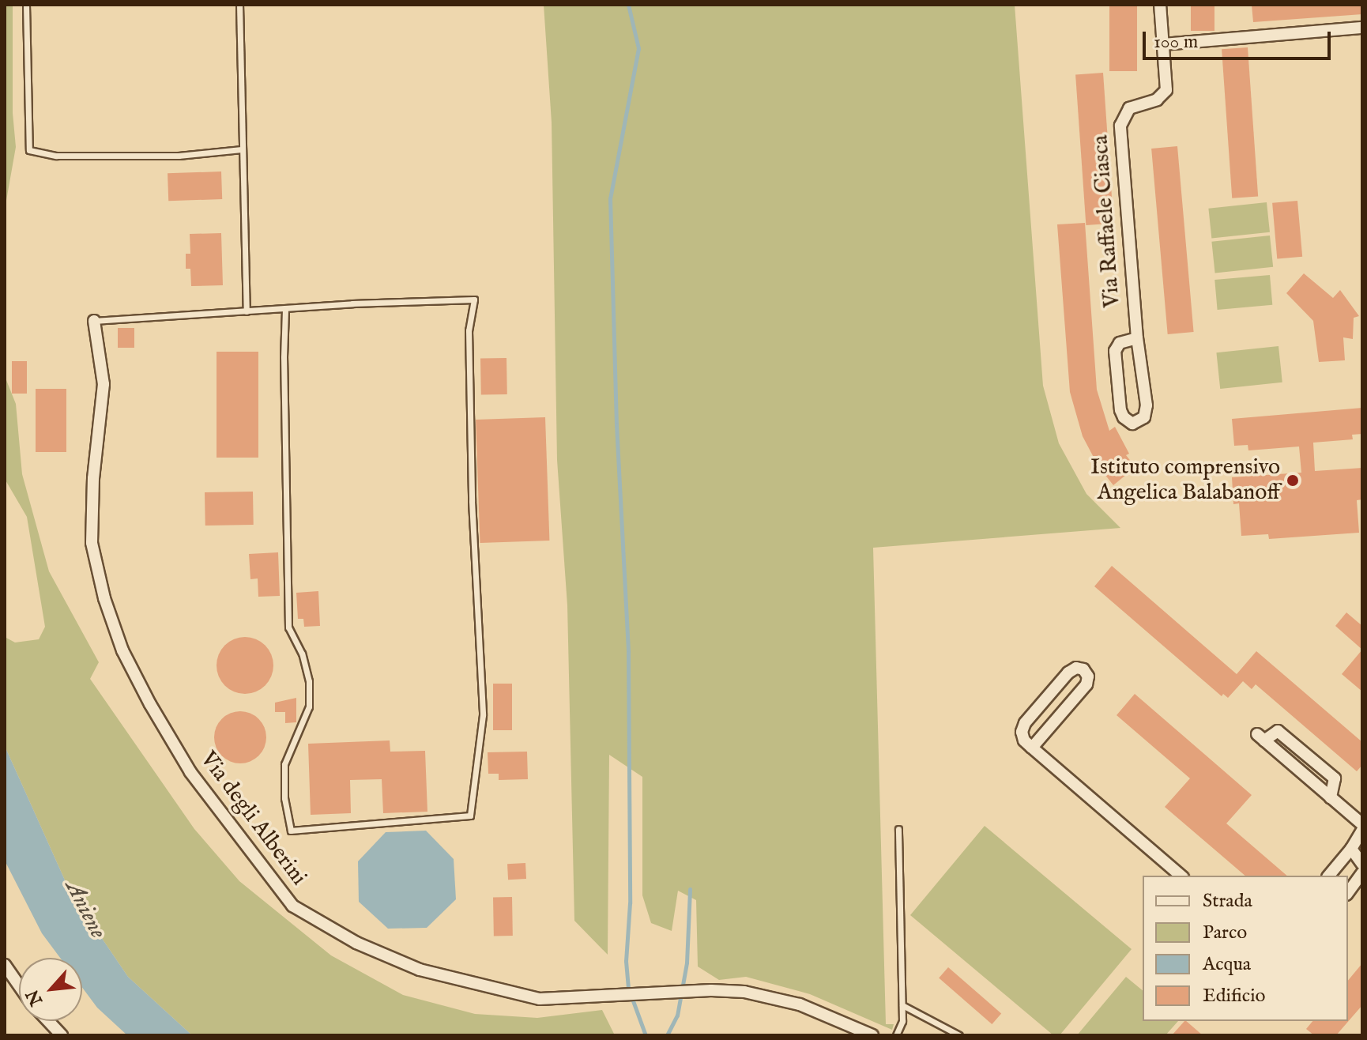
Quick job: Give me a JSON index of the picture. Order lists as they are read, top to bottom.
{
  "streets": {
    "street": ["Via Raffaele Ciasca", "Via degli Alberini"]
  },
  "water": ["Aniene"],
  "places": ["Istituto comprensivo Angelica Balabanoff"],
  "legend": [
    "Strada",
    "Parco",
    "Acqua",
    "Edificio"
  ],
  "scale_bar": "100 m",
  "north": "bottom left"
}
